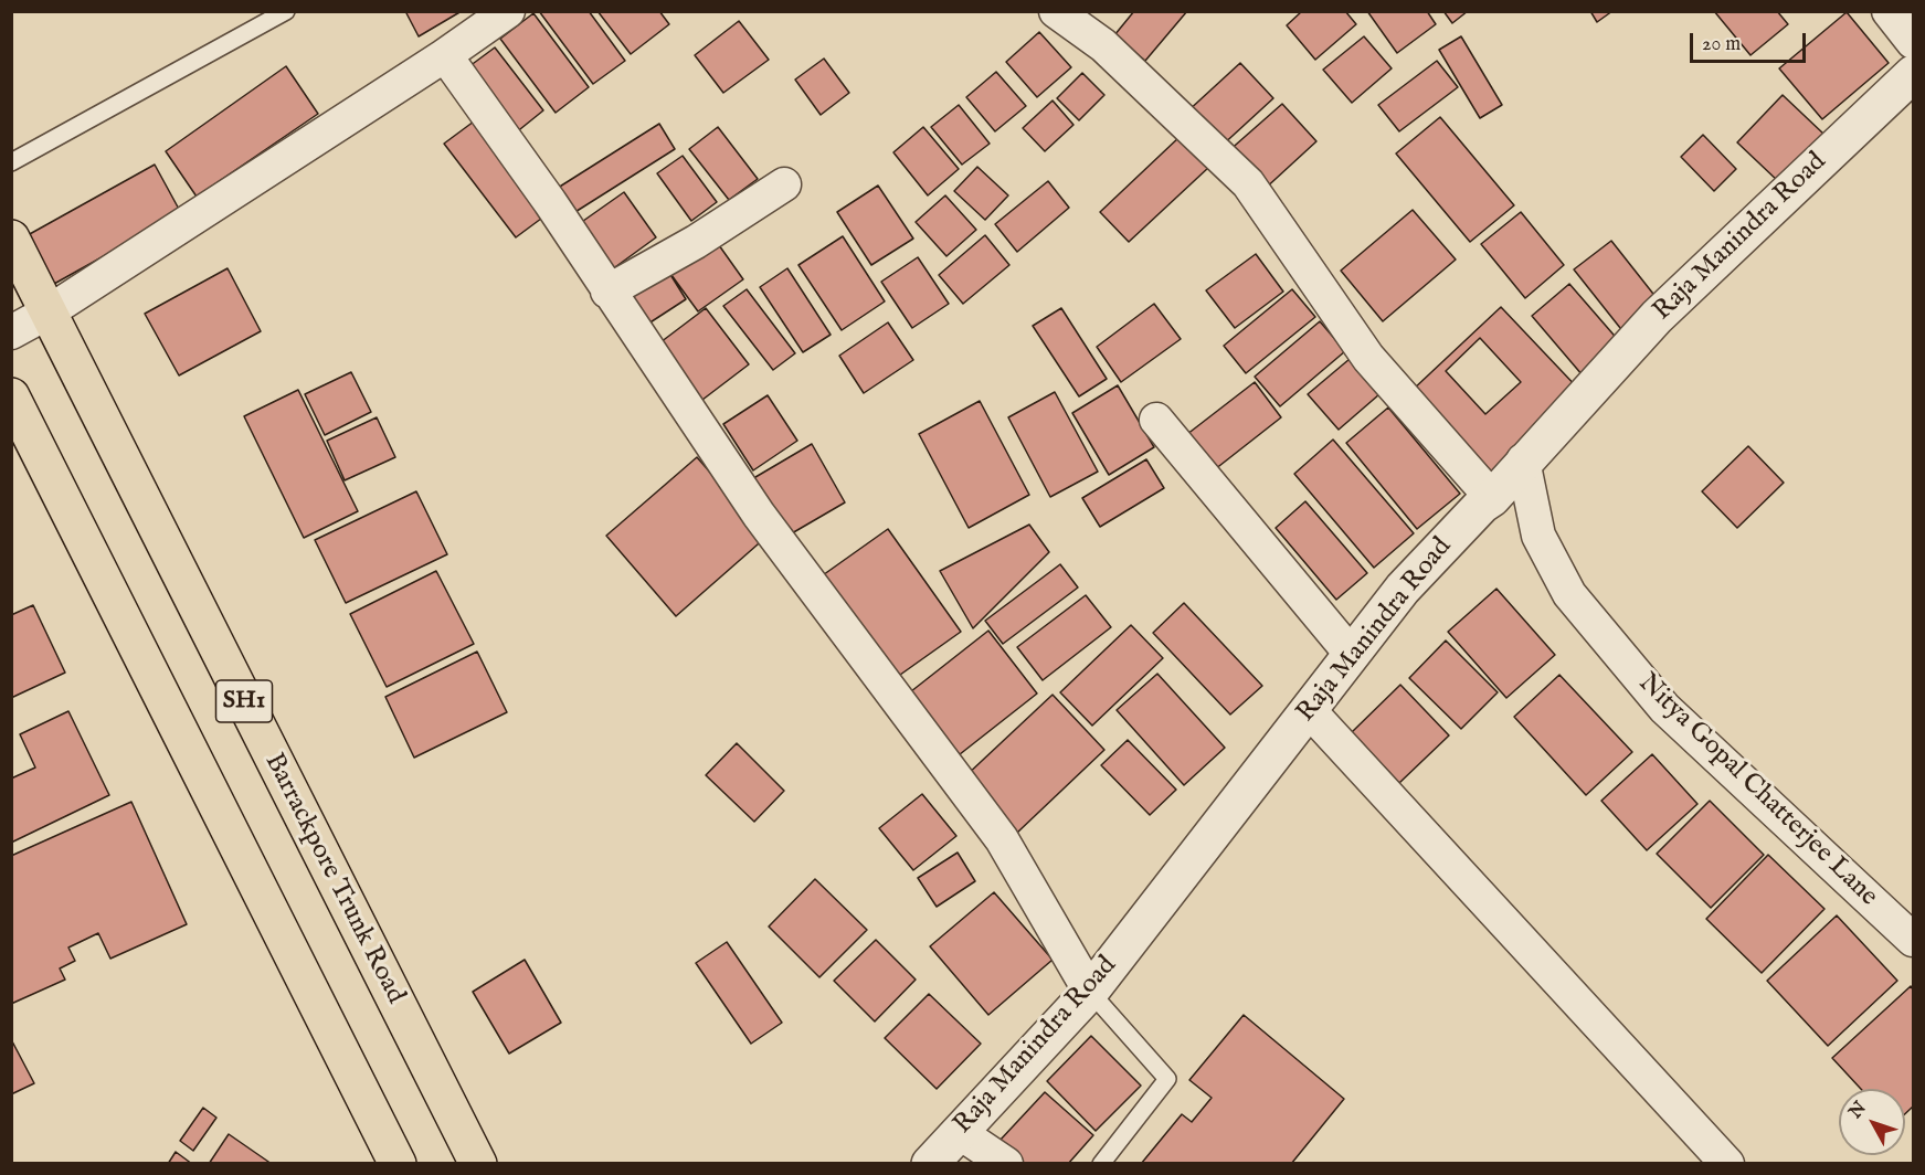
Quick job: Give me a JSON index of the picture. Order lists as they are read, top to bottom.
{
  "streets": {
    "main road": ["SH1", "Barrackpore Trunk Road"],
    "street": ["Raja Manindra Road", "Nitya Gopal Chatterjee Lane"]
  },
  "crossings": [
    ["Raja Manindra Road", "Nitya Gopal Chatterjee Lane"]
  ],
  "scale_bar": "20 m",
  "north": "top left"
}
